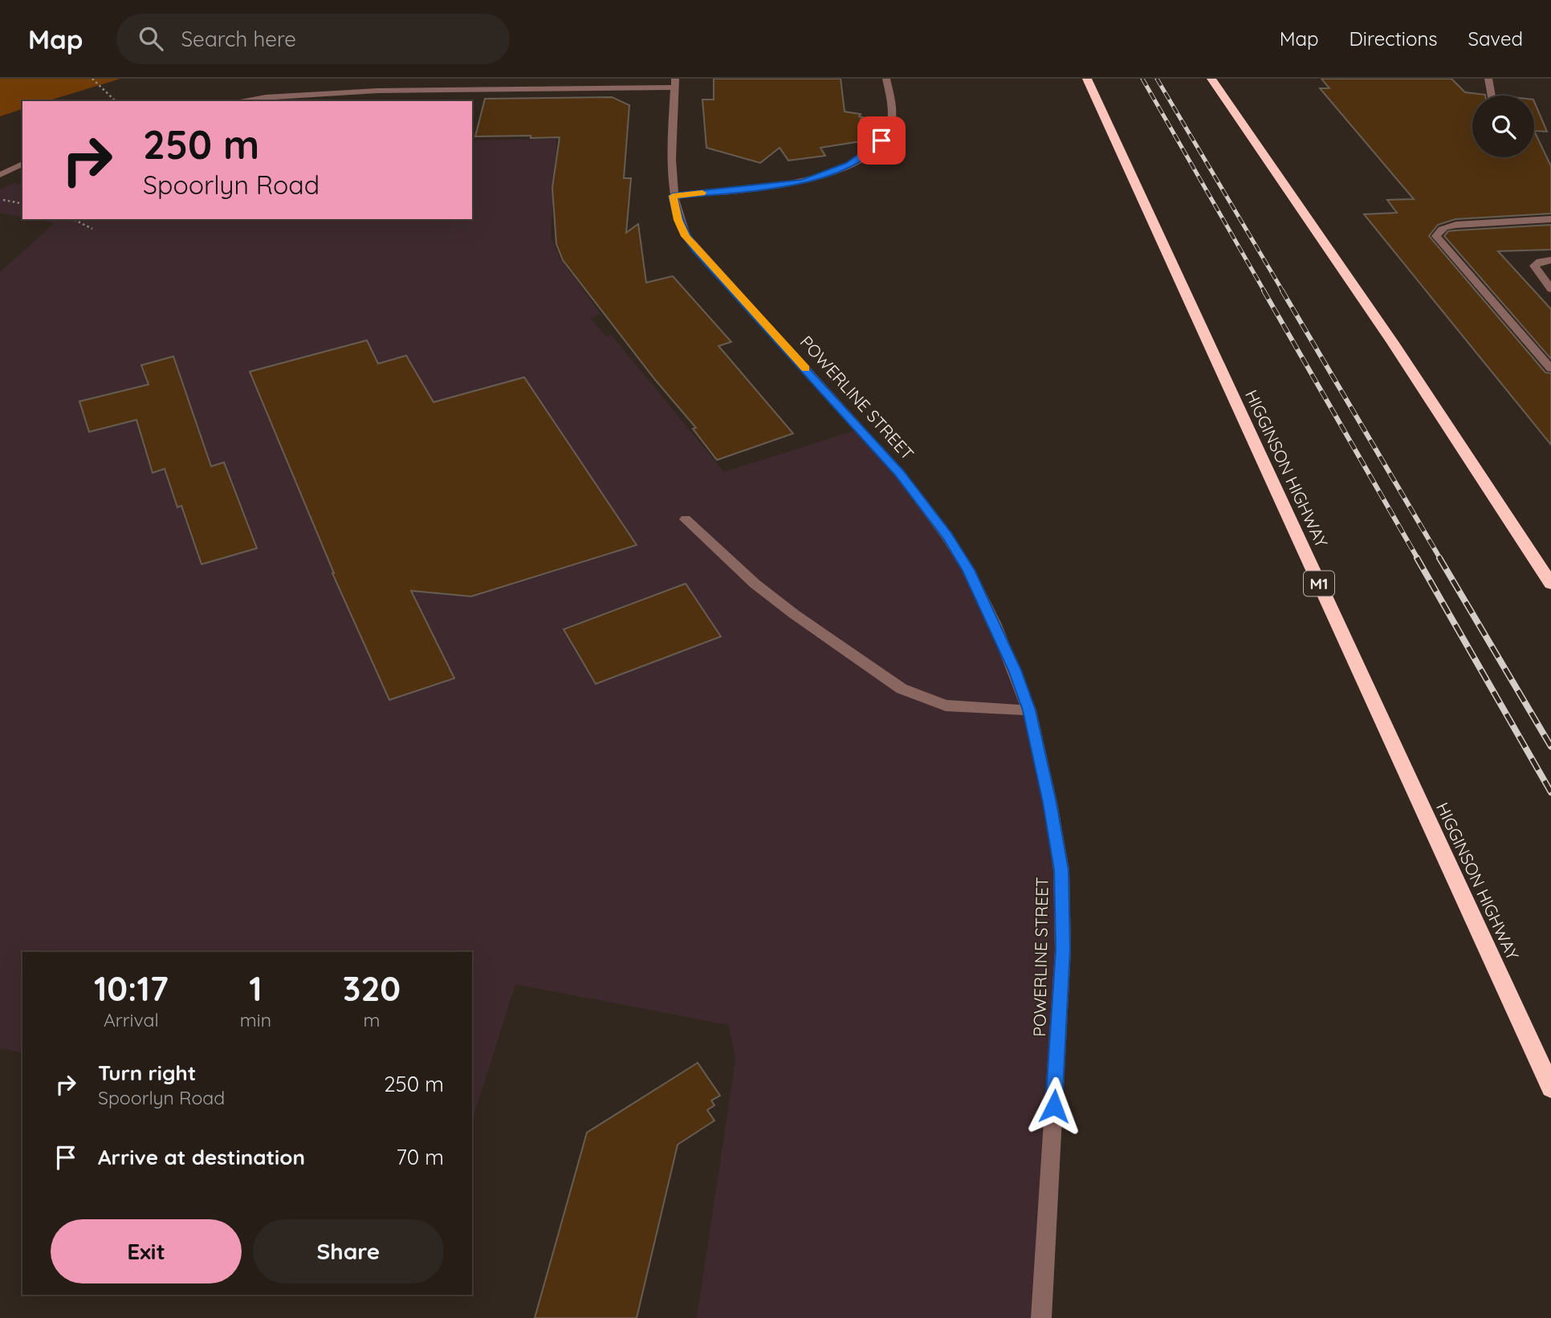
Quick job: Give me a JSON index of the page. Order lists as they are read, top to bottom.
{
  "streets": {
    "highway": ["HIGGINSON HIGHWAY", "M1"],
    "street": ["POWERLINE STREET"]
  },
  "page": {
    "header": "Map",
    "search": "Search here",
    "nav": ["Map", "Directions", "Saved"],
    "turn": ["250 m", "Spoorlyn Road"],
    "eta": [
      "10:17",
      "Arrival",
      "1",
      "min",
      "320",
      "m"
    ],
    "list": [
      {
        "name": "Turn right",
        "note": "Spoorlyn Road",
        "value": "250 m"
      },
      {
        "name": "Arrive at destination",
        "value": "70 m"
      }
    ],
    "buttons": ["Exit", "Share"]
  }
}
